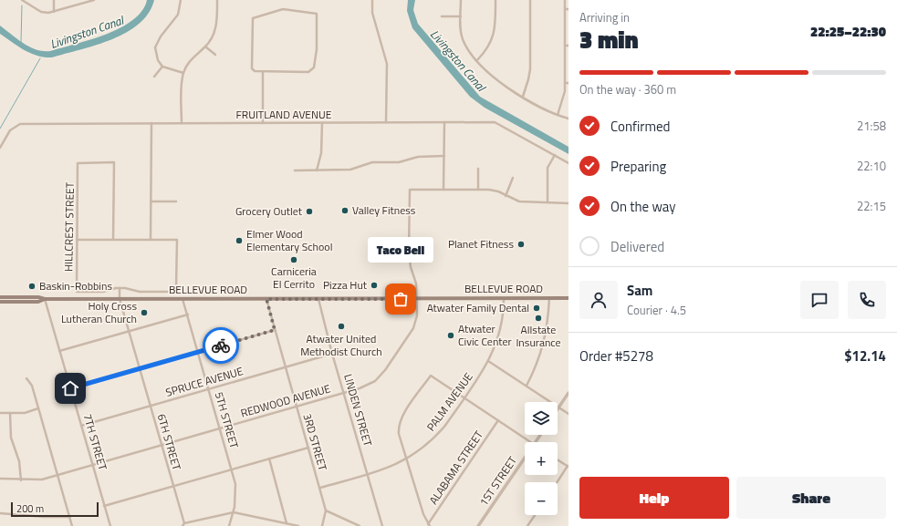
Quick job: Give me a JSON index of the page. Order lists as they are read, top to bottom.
{
  "streets": {
    "main road": ["BELLEVUE ROAD"],
    "street": [
      "FRUITLAND AVENUE",
      "HILLCREST STREET",
      "SPRUCE AVENUE",
      "REDWOOD AVENUE",
      "PALM AVENUE",
      "LINDEN STREET",
      "5TH STREET",
      "7TH STREET",
      "6TH STREET",
      "3RD STREET",
      "ALABAMA STREET",
      "1ST STREET"
    ]
  },
  "crossings": [
    ["HILLCREST STREET", "6TH STREET"],
    ["BELLEVUE ROAD", "REDWOOD AVENUE"],
    ["BELLEVUE ROAD", "PALM AVENUE"],
    ["BELLEVUE ROAD", "LINDEN STREET"],
    ["BELLEVUE ROAD", "5TH STREET"],
    ["BELLEVUE ROAD", "7TH STREET"],
    ["BELLEVUE ROAD", "6TH STREET"],
    ["BELLEVUE ROAD", "3RD STREET"],
    ["SPRUCE AVENUE", "LINDEN STREET"],
    ["SPRUCE AVENUE", "5TH STREET"],
    ["SPRUCE AVENUE", "7TH STREET"],
    ["SPRUCE AVENUE", "6TH STREET"],
    ["SPRUCE AVENUE", "3RD STREET"],
    ["REDWOOD AVENUE", "LINDEN STREET"],
    ["REDWOOD AVENUE", "5TH STREET"],
    ["REDWOOD AVENUE", "7TH STREET"],
    ["REDWOOD AVENUE", "6TH STREET"],
    ["REDWOOD AVENUE", "3RD STREET"],
    ["PALM AVENUE", "LINDEN STREET"],
    ["PALM AVENUE", "3RD STREET"]
  ],
  "water": ["Livingston Canal"],
  "places": [
    "Valley Fitness",
    "Grocery Outlet",
    "Elmer Wood Elementary School",
    "Planet Fitness",
    "Carniceria El Cerrito",
    "Pizza Hut",
    "Baskin-Robbins",
    "Taco Bell",
    "Atwater Family Dental",
    "Holy Cross Lutheran Church",
    "Allstate Insurance",
    "Atwater United Methodist Church",
    "Atwater Civic Center"
  ],
  "scale_bar": "200 m",
  "page": {
    "heading": ["3 min", "Arriving in", "22:25–22:30"],
    "panel": [
      "Sam",
      "Courier · 4.5",
      "Order #5278",
      "$12.14"
    ],
    "bar": "On the way · 360 m",
    "list": [
      ["Confirmed", "21:58"],
      ["Preparing", "22:10"],
      ["On the way", "22:15"],
      "Delivered"
    ],
    "bubble": "Taco Bell",
    "map_buttons": ["+", "−"],
    "buttons": ["Help", "Share"],
    "scale": "200 m"
  }
}
